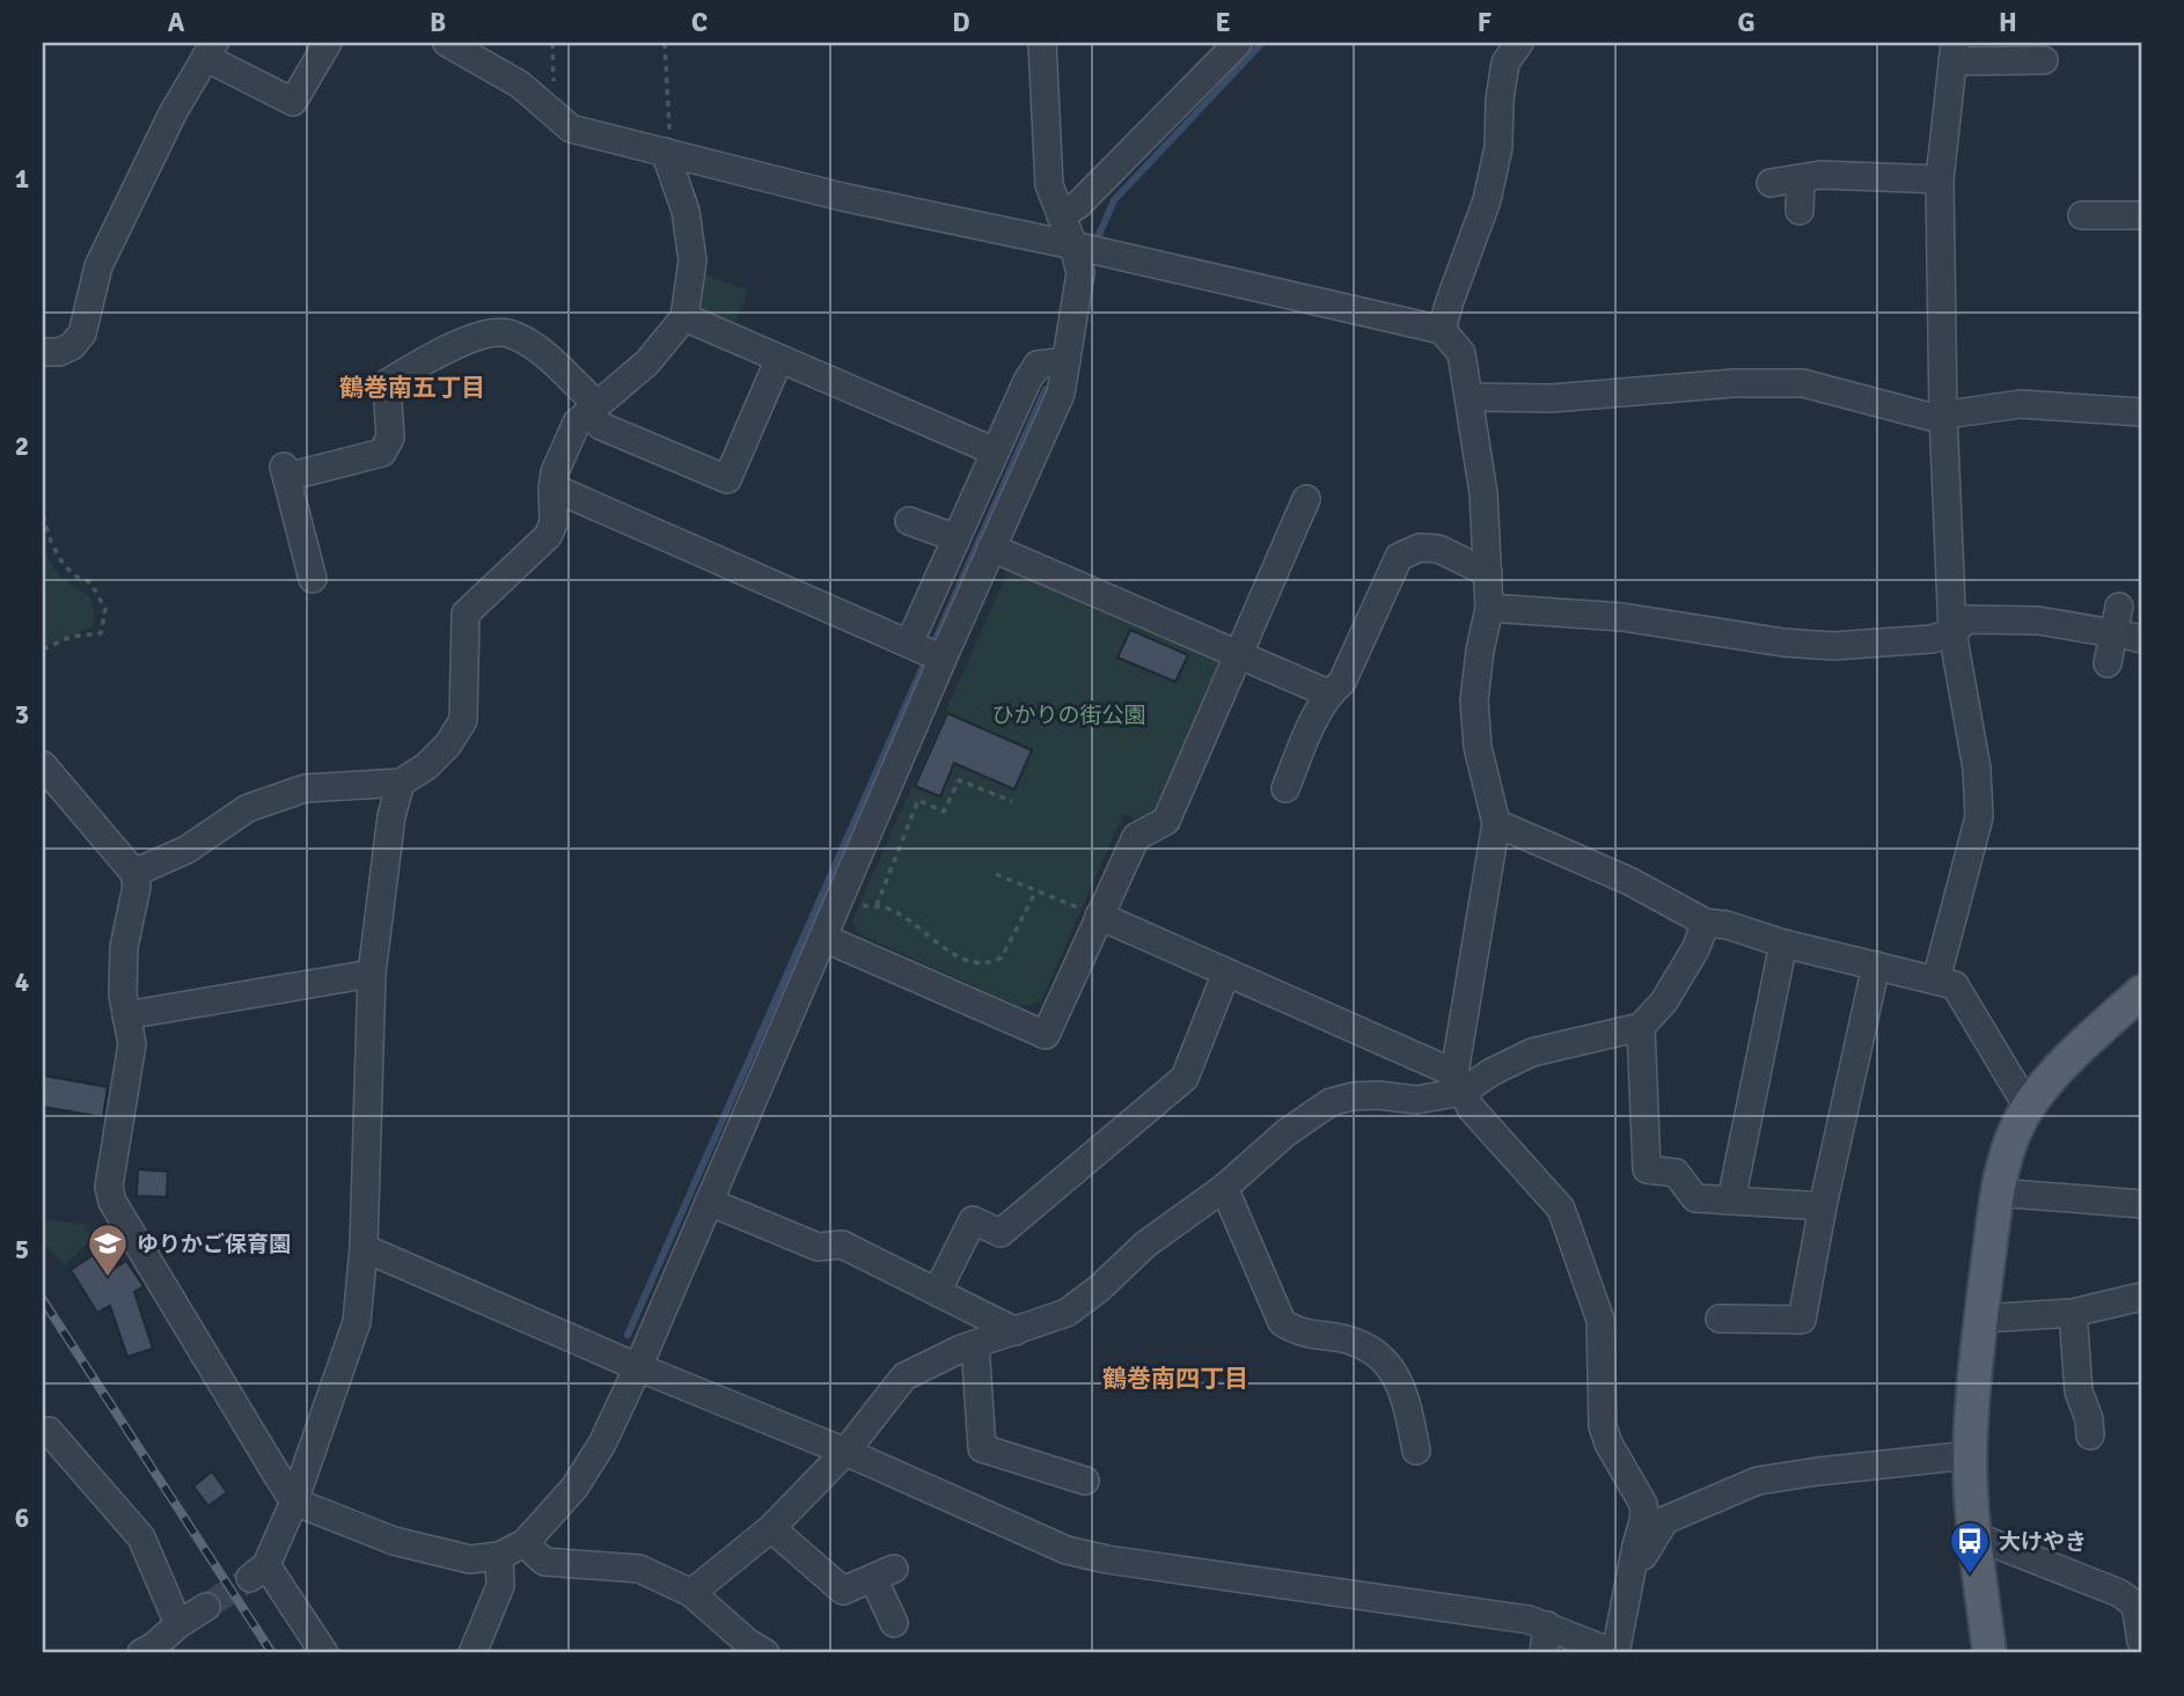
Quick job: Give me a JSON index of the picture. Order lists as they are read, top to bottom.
{
  "districts": ["鶴巻南五丁目", "鶴巻南四丁目"],
  "parks": ["ひかりの街公園"],
  "places": {
    "school or university": ["ゆりかご保育園"],
    "bus stop": ["大けやき"]
  },
  "grid": {
    "columns": [
      "A",
      "B",
      "C",
      "D",
      "E",
      "F",
      "G",
      "H"
    ],
    "rows": [
      "1",
      "2",
      "3",
      "4",
      "5",
      "6"
    ]
  }
}
